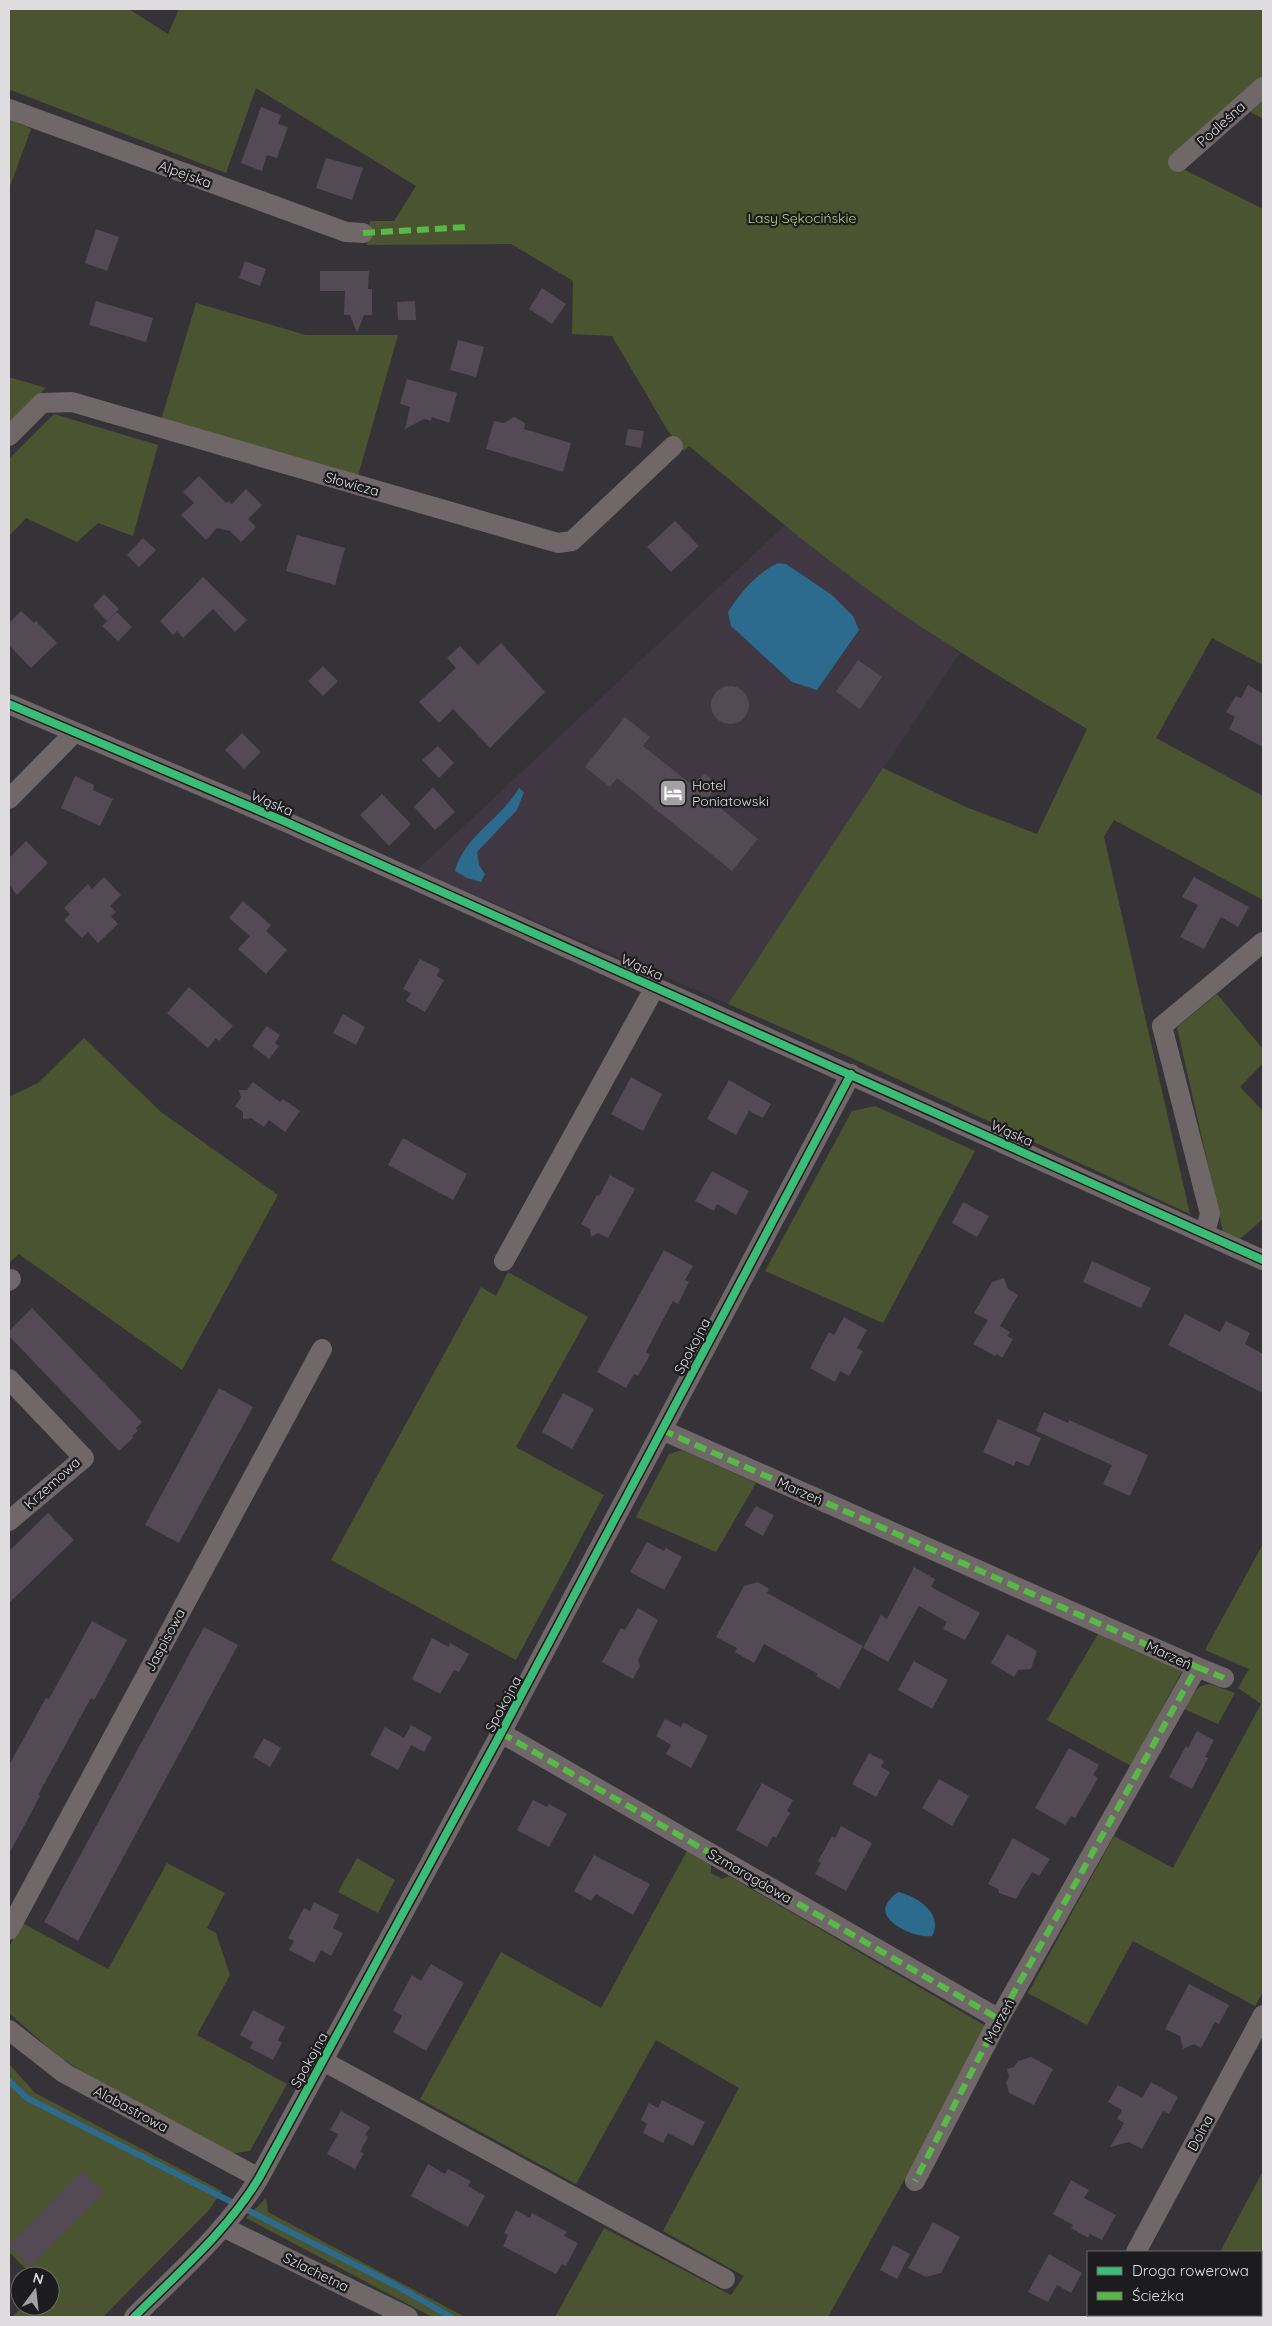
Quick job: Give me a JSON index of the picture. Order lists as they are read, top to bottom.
{
  "streets": {
    "street": [
      "Podleśna",
      "Alpejska",
      "Słowicza",
      "Wąska",
      "Spokojna",
      "Krzemowa",
      "Marzeń",
      "Jaspisowa",
      "Szmaragdowa",
      "Alabastrowa",
      "Dolna",
      "Szlachetna"
    ]
  },
  "crossings": [
    ["Wąska", "Spokojna"],
    ["Spokojna", "Marzeń"],
    ["Spokojna", "Szmaragdowa"],
    ["Spokojna", "Alabastrowa"],
    ["Spokojna", "Szlachetna"],
    ["Marzeń", "Szmaragdowa"]
  ],
  "parks": ["Lasy Sękocińskie"],
  "places": {
    "hotel": ["Hotel Poniatowski"]
  },
  "legend": ["Droga rowerowa", "Ścieżka"],
  "north": "top"
}
